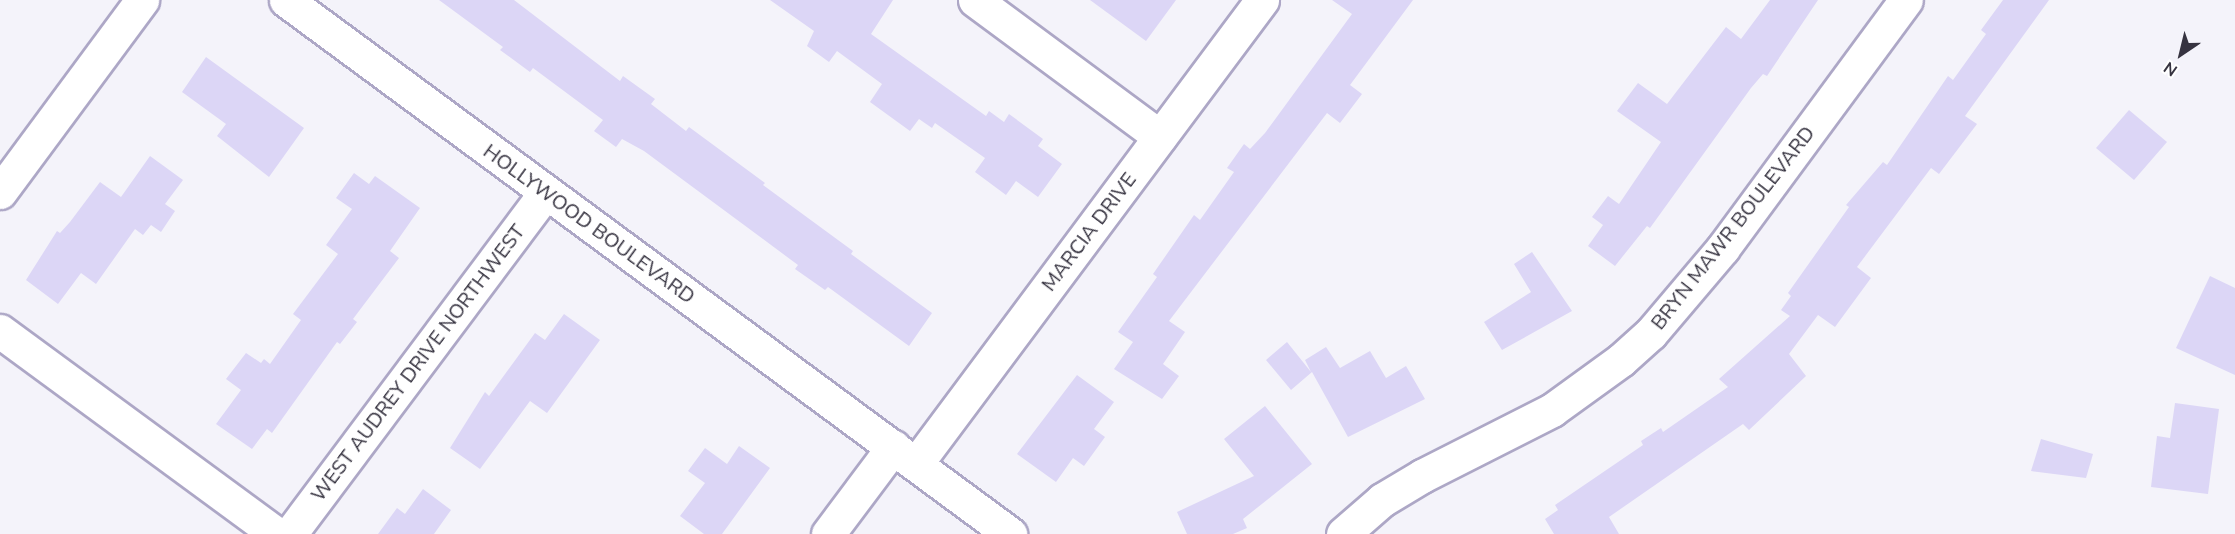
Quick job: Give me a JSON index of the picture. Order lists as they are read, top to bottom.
{
  "streets": {
    "street": [
      "HOLLYWOOD BOULEVARD",
      "BRYN MAWR BOULEVARD",
      "MARCIA DRIVE",
      "WEST AUDREY DRIVE NORTHWEST"
    ]
  },
  "crossings": [
    ["HOLLYWOOD BOULEVARD", "MARCIA DRIVE"],
    ["HOLLYWOOD BOULEVARD", "WEST AUDREY DRIVE NORTHWEST"]
  ],
  "north": "bottom left"
}
